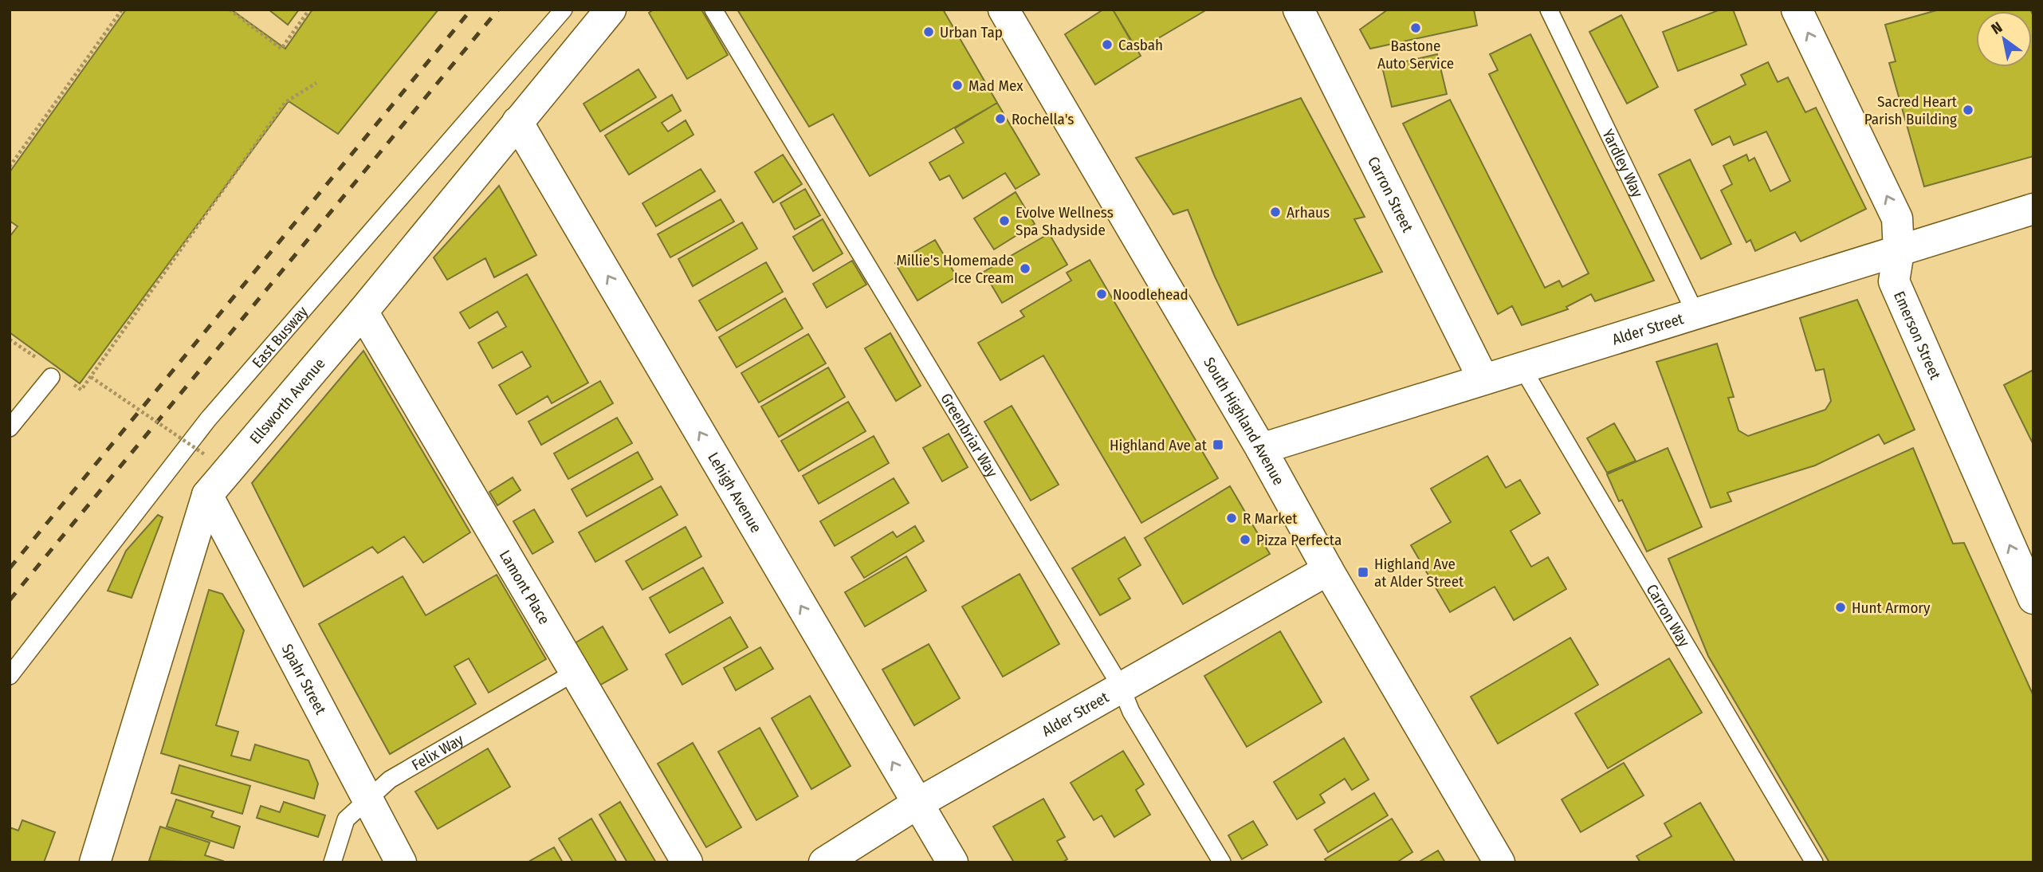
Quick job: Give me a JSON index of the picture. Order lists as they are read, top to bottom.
{
  "streets": {
    "street": [
      "Carron Street",
      "Alder Street",
      "Emerson Street",
      "Ellsworth Avenue",
      "South Highland Avenue",
      "Lehigh Avenue",
      "Lamont Place",
      "Spahr Street"
    ],
    "lane": [
      "Yardley Way",
      "East Busway",
      "Greenbriar Way",
      "Carron Way",
      "Felix Way"
    ]
  },
  "crossings": [
    ["Yardley Way", "Alder Street"],
    ["Carron Street", "Alder Street"],
    ["Alder Street", "Emerson Street"],
    ["Alder Street", "South Highland Avenue"],
    ["Alder Street", "Greenbriar Way"],
    ["Alder Street", "Lehigh Avenue"],
    ["Alder Street", "Carron Way"],
    ["Ellsworth Avenue", "Lehigh Avenue"],
    ["Ellsworth Avenue", "Lamont Place"],
    ["Ellsworth Avenue", "Spahr Street"],
    ["Lamont Place", "Felix Way"],
    ["Spahr Street", "Felix Way"]
  ],
  "one_way": ["Emerson Street", "Lehigh Avenue"],
  "places": {
    "other": [
      "Bastone Auto Service",
      "Urban Tap",
      "Casbah",
      "Mad Mex",
      "Sacred Heart Parish Building",
      "Rochella's",
      "Arhaus",
      "Evolve Wellness Spa Shadyside",
      "Millie's Homemade Ice Cream",
      "Noodlehead",
      "R Market",
      "Pizza Perfecta",
      "Hunt Armory"
    ],
    "transit": ["Highland Ave at", "Highland Ave at Alder Street"]
  },
  "north": "top left"
}
